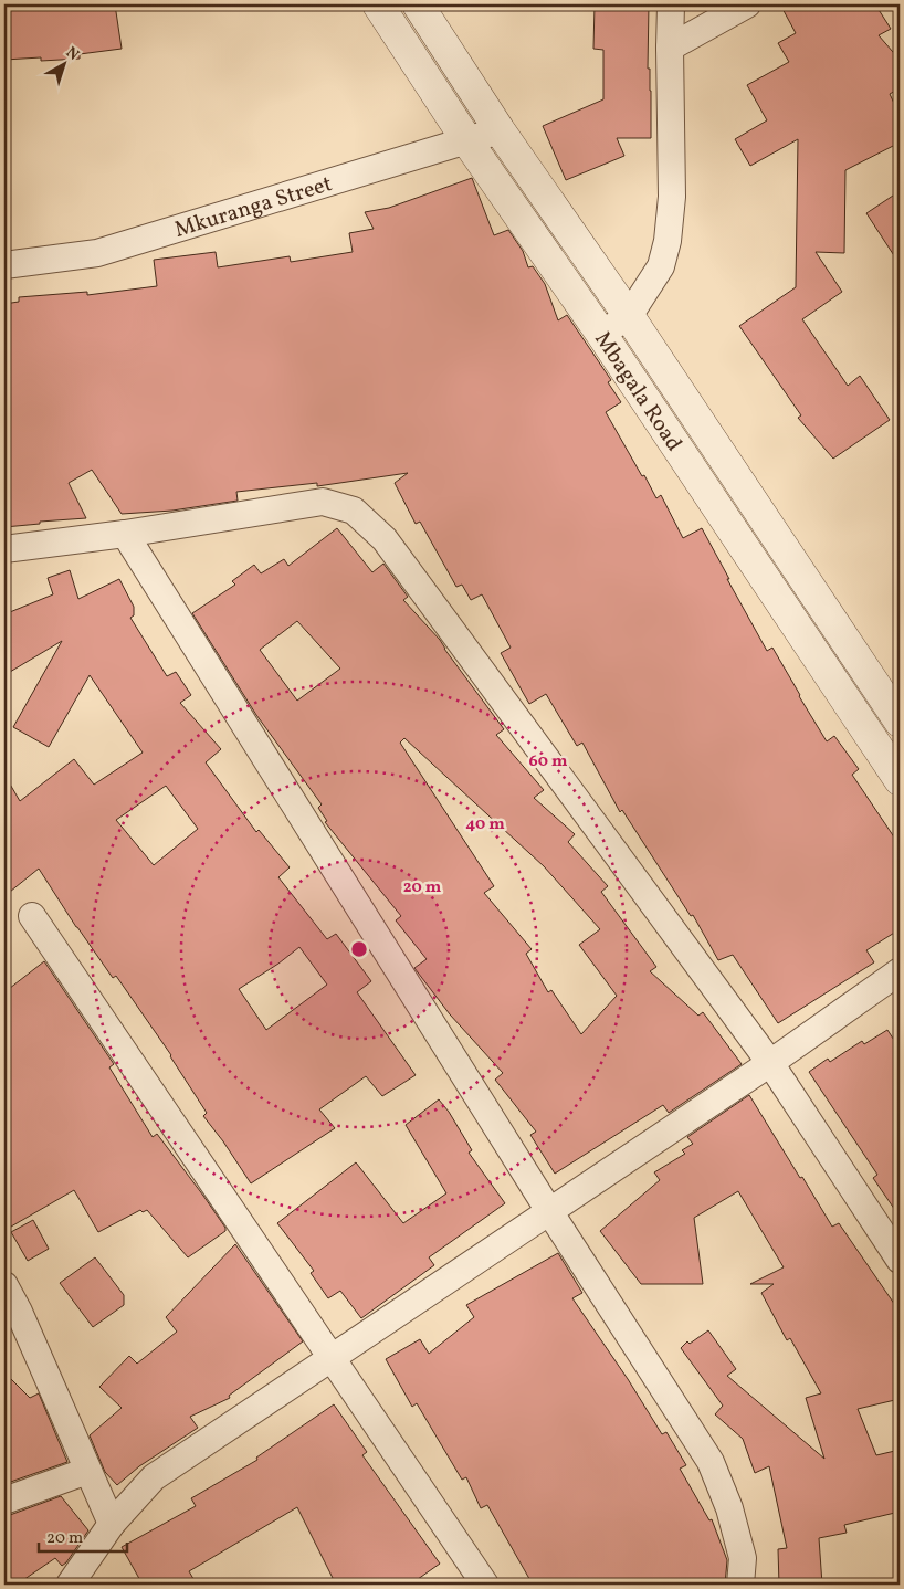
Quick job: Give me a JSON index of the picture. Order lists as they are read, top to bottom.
{
  "streets": {
    "street": ["Mkuranga Street", "Mbagala Road"]
  },
  "crossings": [
    ["Mkuranga Street", "Mbagala Road"]
  ],
  "scale_bar": "20 m",
  "north": "top right",
  "rings": ["60 m", "40 m", "20 m"]
}
